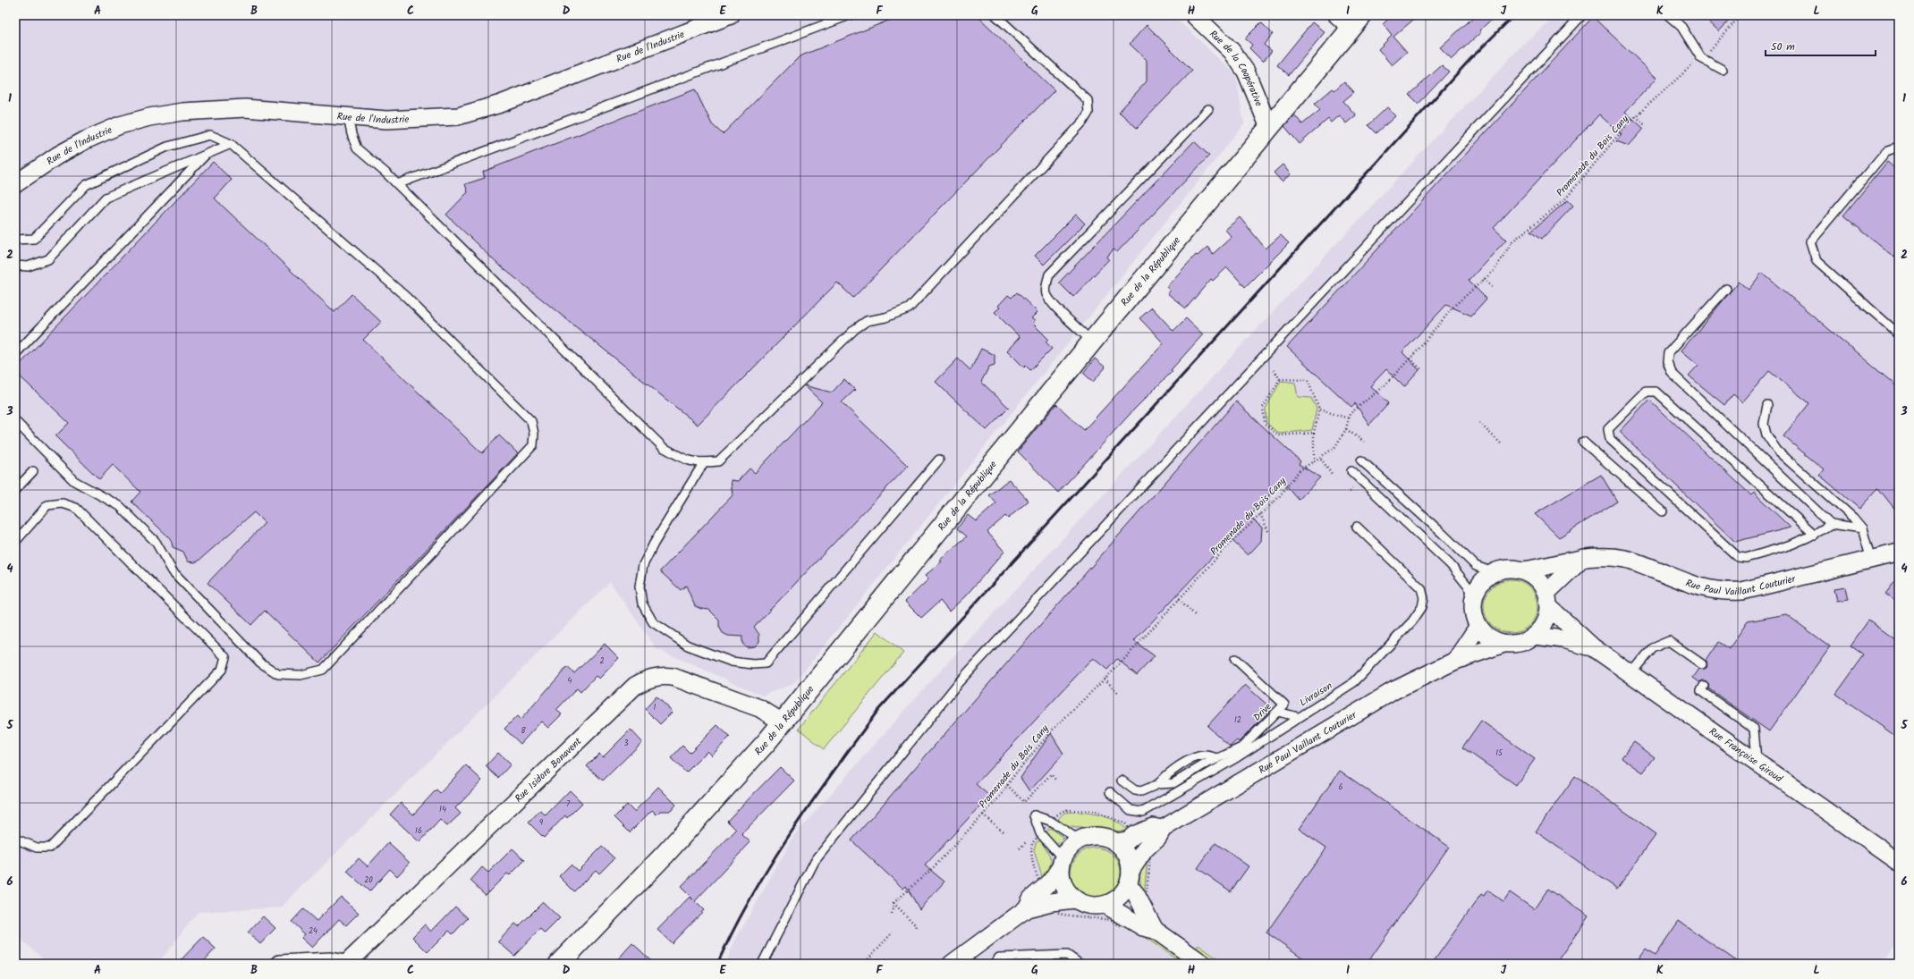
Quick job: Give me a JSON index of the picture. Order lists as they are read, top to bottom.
{
  "streets": {
    "street": [
      "Rue de l'Industrie",
      "Rue de la Coopérative",
      "Rue de la République",
      "Rue Paul Vaillant Couturier",
      "Rue Françoise Giroud",
      "Rue Isidore Bonavent"
    ],
    "lane": ["Livraison", "Drive"],
    "path": ["Promenade du Bois Cany"]
  },
  "crossings": [
    ["Rue de la Coopérative", "Rue de la République"],
    ["Rue de la République", "Rue Isidore Bonavent"],
    ["Rue Paul Vaillant Couturier", "Rue Françoise Giroud"]
  ],
  "house_numbers": [
    "2",
    "4",
    "1",
    "12",
    "8",
    "3",
    "15",
    "6",
    "7",
    "14",
    "9",
    "16",
    "20",
    "24"
  ],
  "scale_bar": "50 m",
  "grid": {
    "columns": [
      "A",
      "B",
      "C",
      "D",
      "E",
      "F",
      "G",
      "H",
      "I",
      "J",
      "K",
      "L"
    ],
    "rows": [
      "1",
      "2",
      "3",
      "4",
      "5",
      "6"
    ]
  }
}
